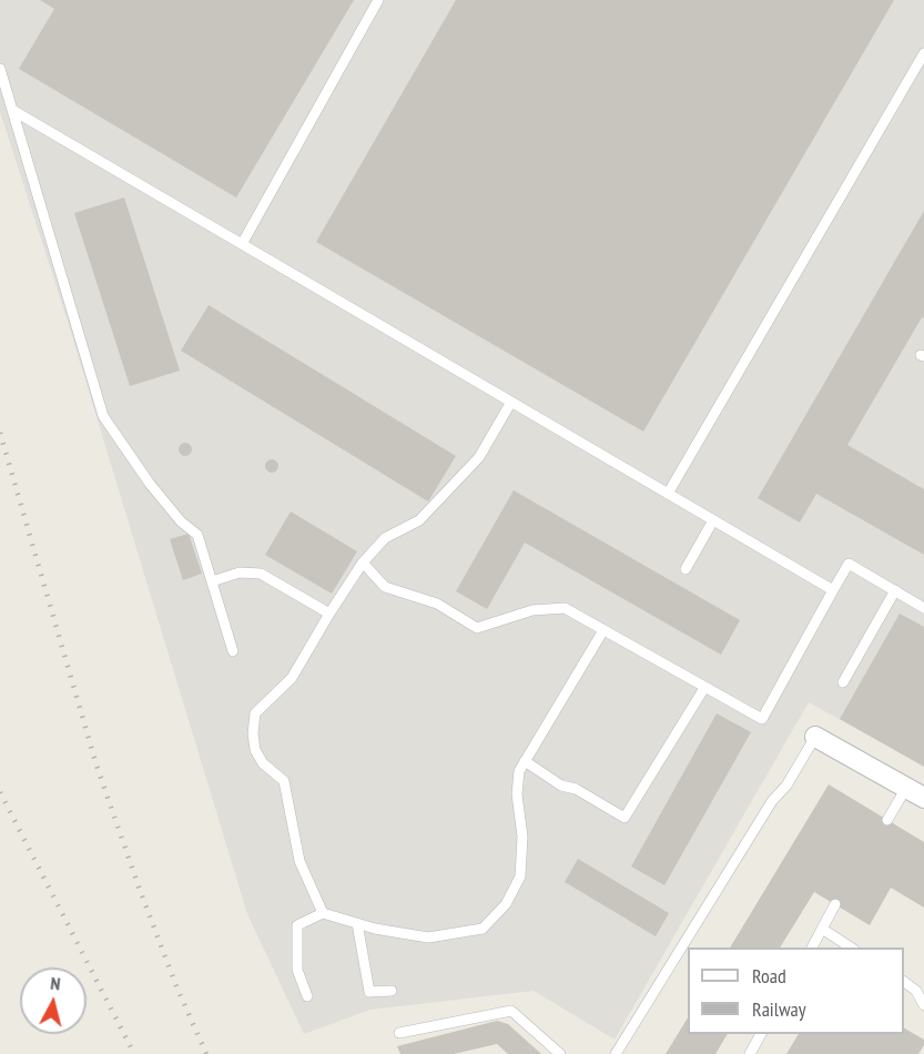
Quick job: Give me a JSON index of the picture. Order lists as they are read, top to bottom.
{
  "legend": ["Road", "Railway"],
  "north": "top"
}
